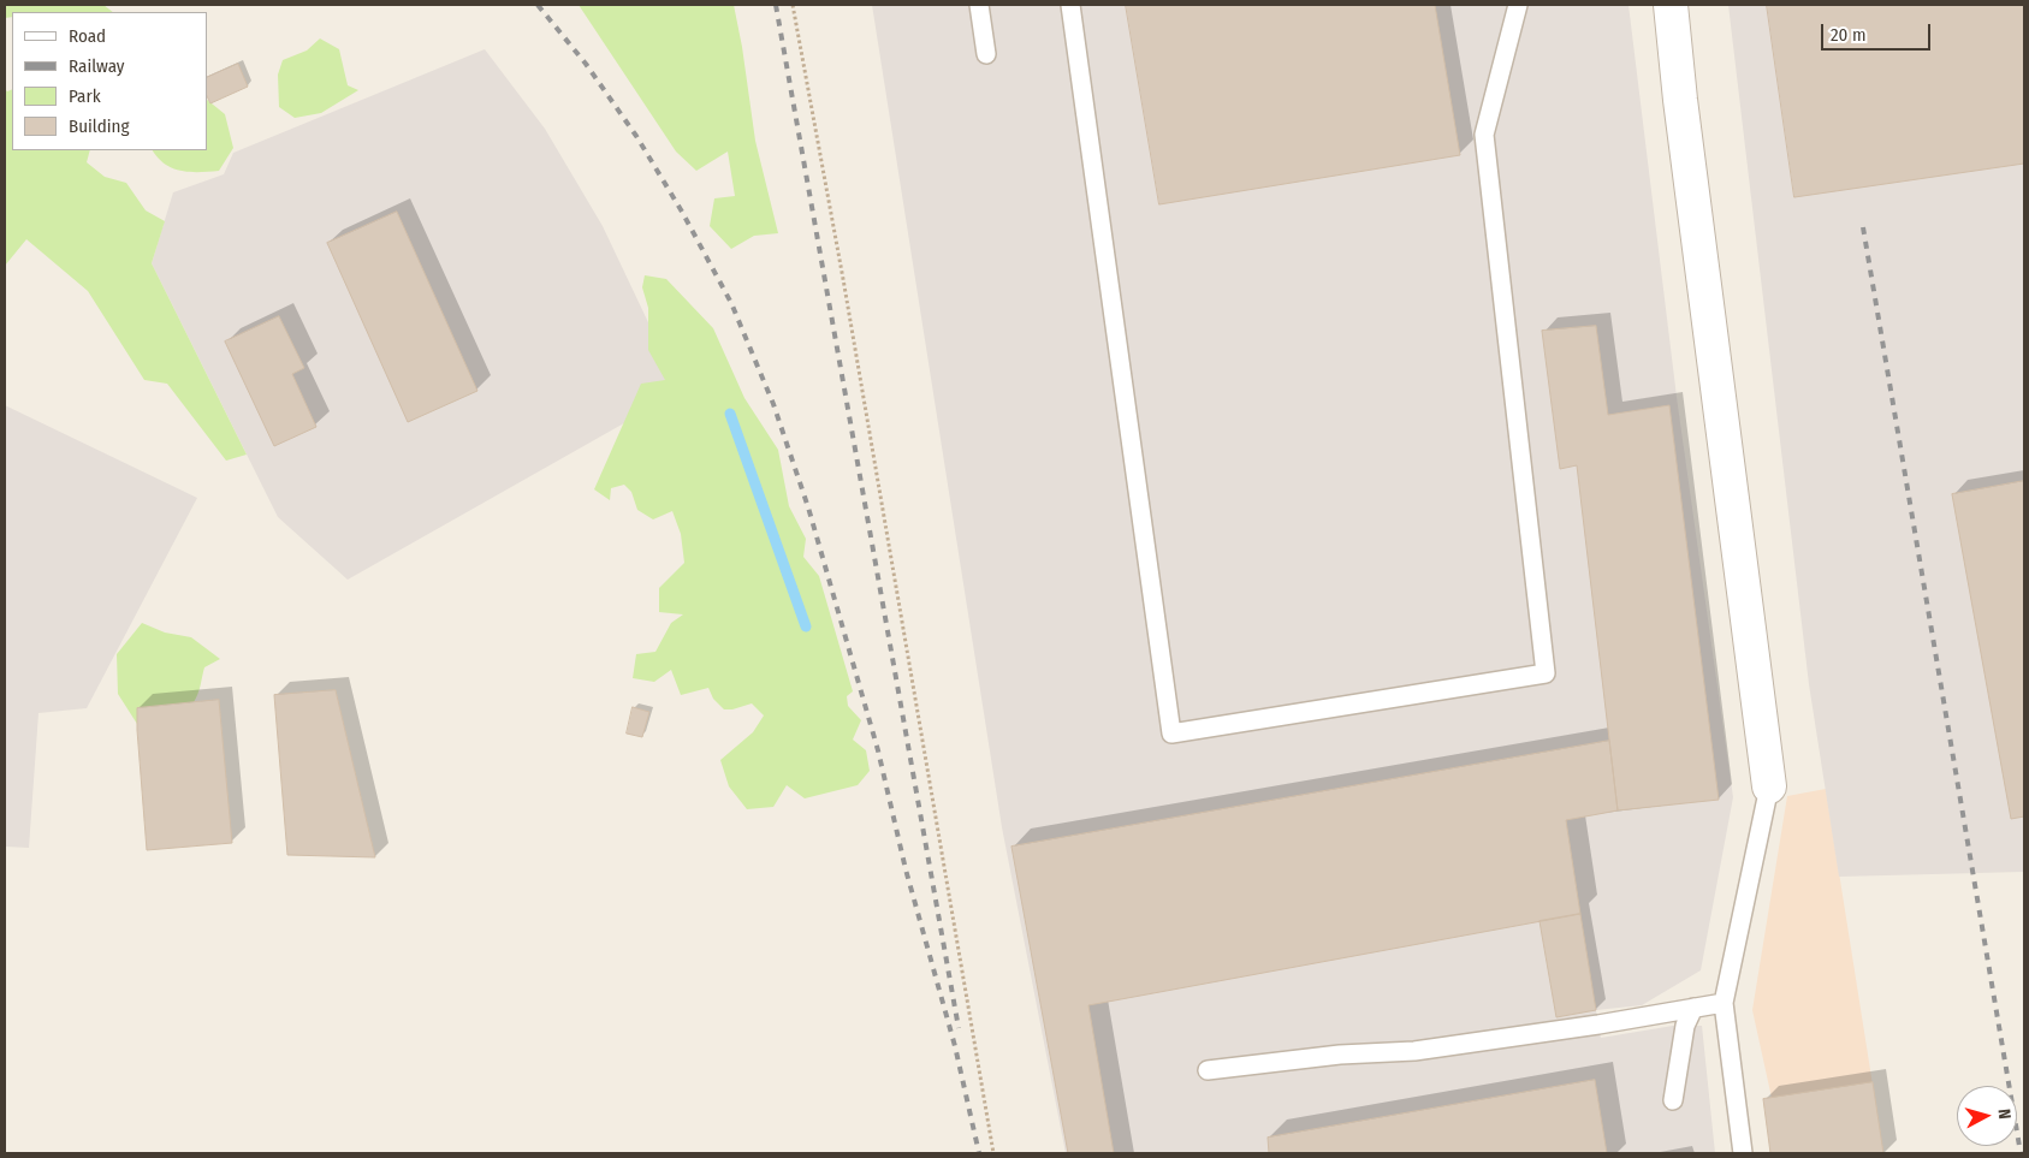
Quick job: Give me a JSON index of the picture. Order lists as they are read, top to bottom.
{
  "legend": [
    "Road",
    "Railway",
    "Park",
    "Building"
  ],
  "scale_bar": "20 m",
  "north": "right"
}
